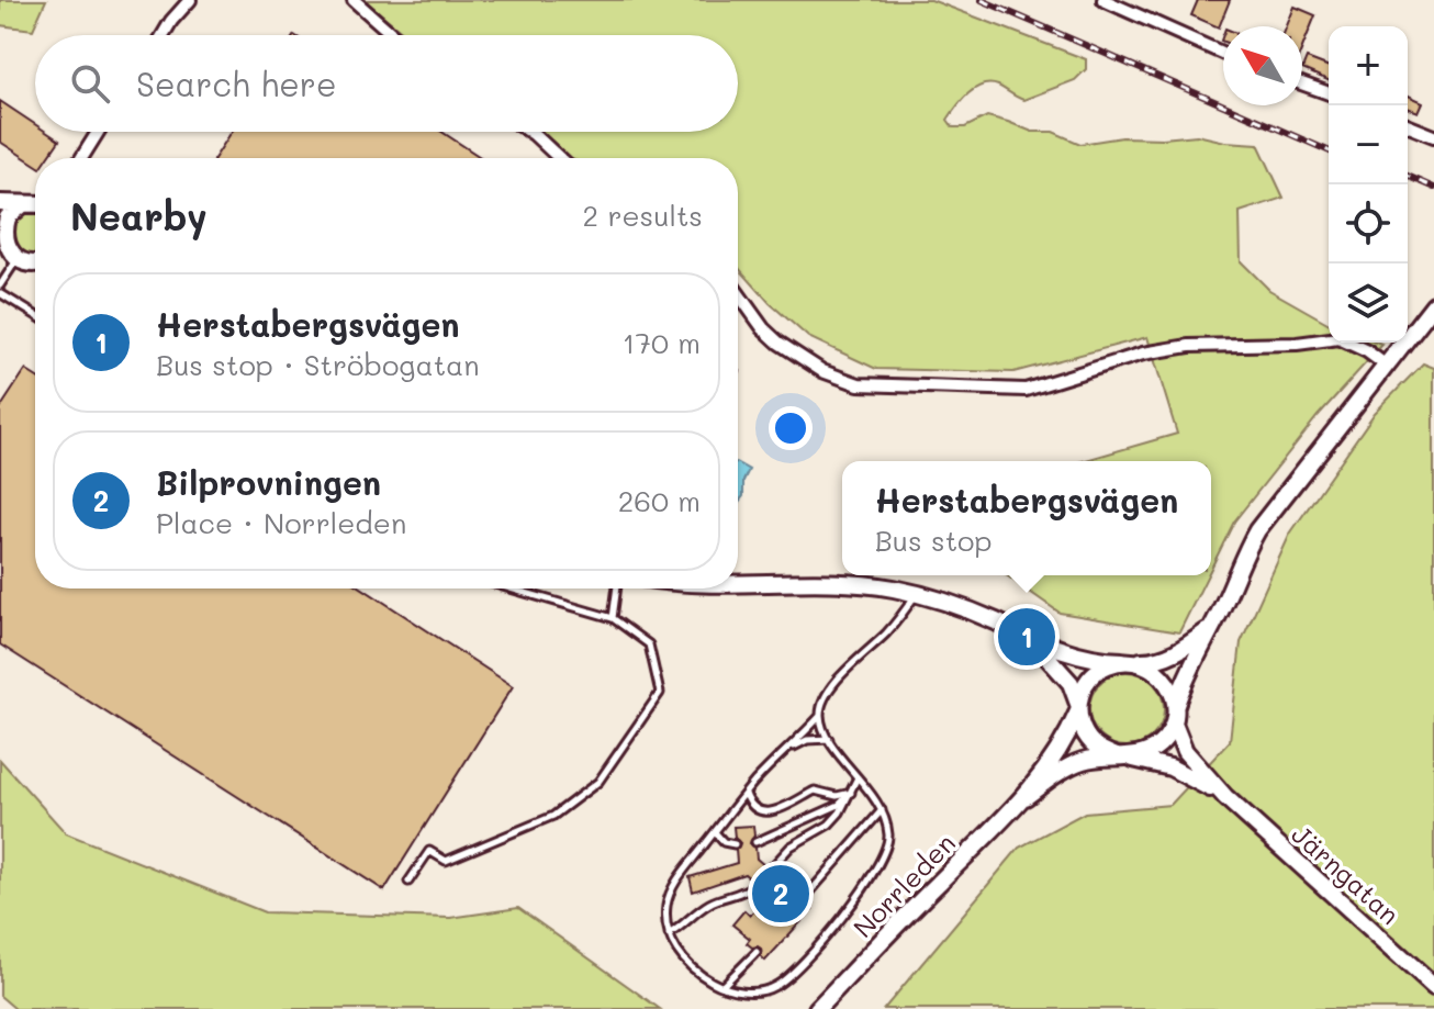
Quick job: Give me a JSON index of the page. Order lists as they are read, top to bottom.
{
  "streets": {
    "street": ["Järngatan", "Norrleden"]
  },
  "north": "top left",
  "page": {
    "map_buttons": ["+", "−"],
    "search": "Search here",
    "heading": ["Nearby", "2 results"],
    "list": [
      {
        "mark": "1",
        "name": "Herstabergsvägen",
        "note": "Bus stop · Ströbogatan",
        "value": "170 m"
      },
      {
        "mark": "2",
        "name": "Bilprovningen",
        "note": "Place · Norrleden",
        "value": "260 m"
      }
    ],
    "popup": ["Herstabergsvägen", "Bus stop"],
    "pins": ["1", "2"]
  }
}
